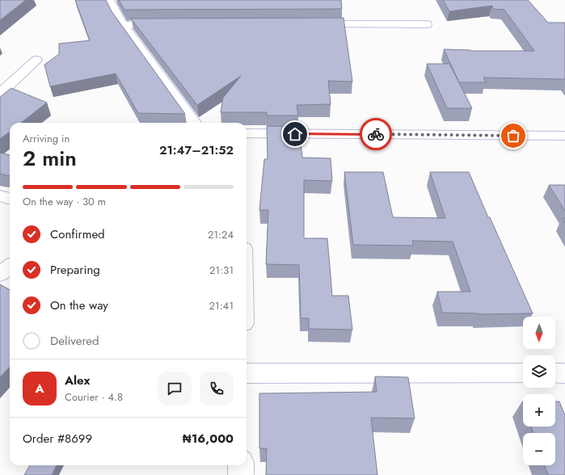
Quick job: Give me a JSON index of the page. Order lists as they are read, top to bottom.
{
  "north": "bottom",
  "page": {
    "heading": ["2 min", "Arriving in", "21:47–21:52"],
    "panel": [
      "Alex",
      "Courier · 4.8",
      "Order #8699",
      "₦16,000"
    ],
    "bar": "On the way · 30 m",
    "list": [
      ["Confirmed", "21:24"],
      ["Preparing", "21:31"],
      ["On the way", "21:41"],
      "Delivered"
    ],
    "map_buttons": ["+", "−"],
    "round": "A"
  }
}
